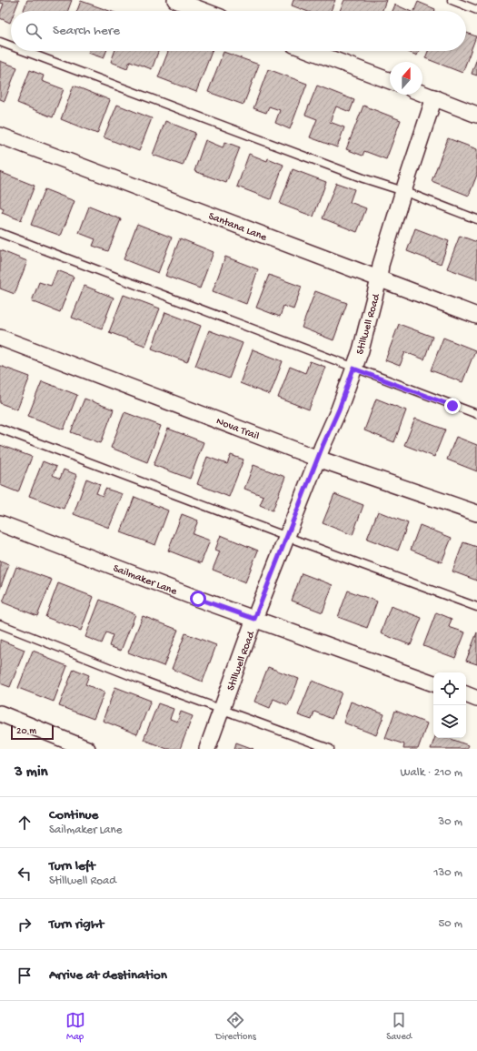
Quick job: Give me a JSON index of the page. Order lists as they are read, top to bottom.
{
  "streets": {
    "street": [
      "Santana Lane",
      "Stillwell Road",
      "Nova Trail",
      "Sailmaker Lane"
    ]
  },
  "crossings": [
    ["Santana Lane", "Stillwell Road"],
    ["Stillwell Road", "Nova Trail"],
    ["Stillwell Road", "Sailmaker Lane"]
  ],
  "scale_bar": "20 m",
  "north": "top",
  "page": {
    "search": "Search here",
    "scale": "20 m",
    "heading": ["3 min", "Walk · 210 m"],
    "list": [
      ["Continue", "Sailmaker Lane", "30 m"],
      ["Turn left", "Stillwell Road", "130 m"],
      ["Turn right", "50 m"],
      "Arrive at destination"
    ],
    "nav": ["Map", "Directions", "Saved"]
  }
}
